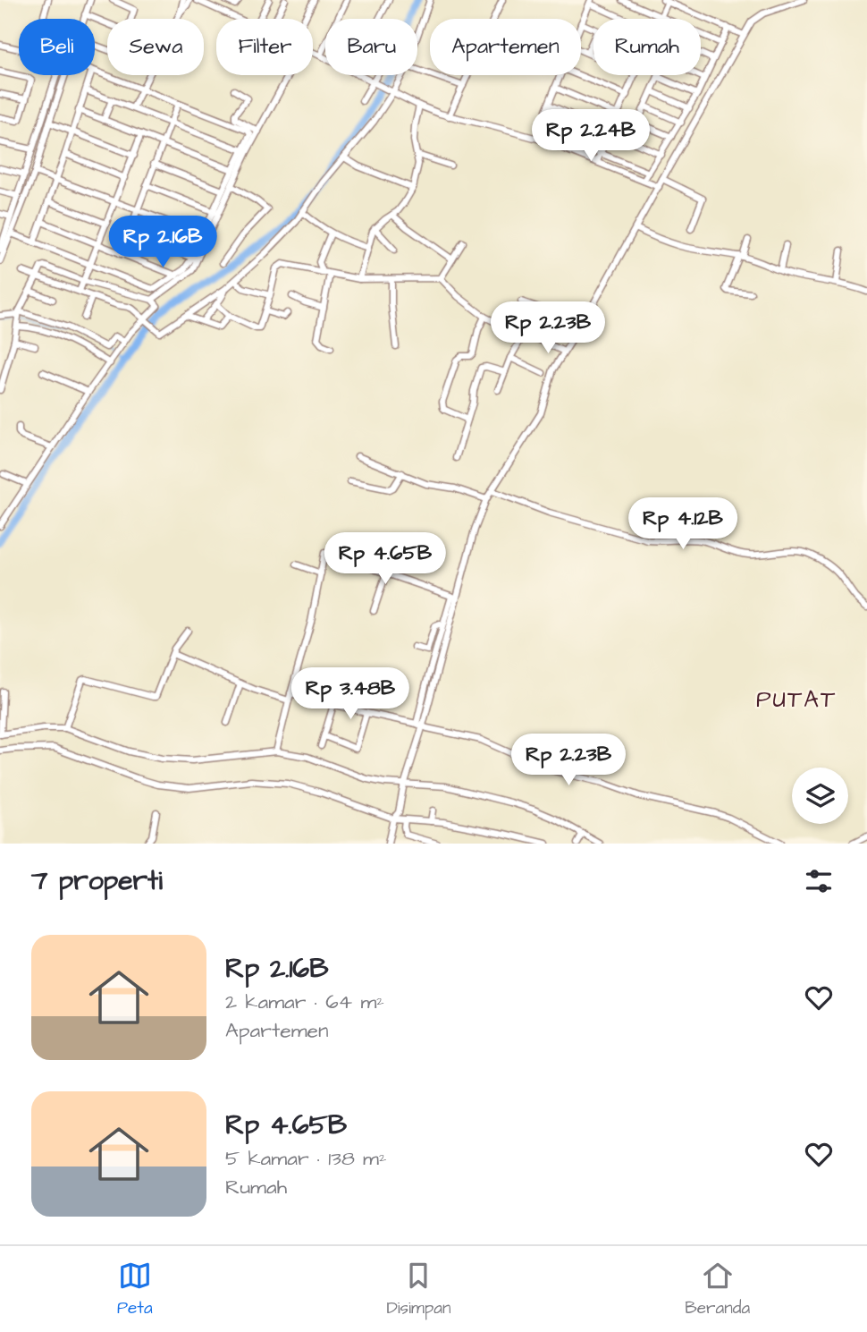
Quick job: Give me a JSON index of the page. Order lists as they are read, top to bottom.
{
  "districts": ["PUTAT"],
  "page": {
    "chip": [
      "Beli",
      "Sewa",
      "Filter",
      "Baru",
      "Apartemen",
      "Rumah"
    ],
    "price": [
      "Rp 2.24B",
      "Rp 2.16B",
      "Rp 2.23B",
      "Rp 4.12B",
      "Rp 4.65B",
      "Rp 3.48B",
      "Rp 2.23B"
    ],
    "heading": "7 properti",
    "list": [
      {
        "name": "Rp 2.16B",
        "note": "2 kamar · 64 m² · Apartemen"
      },
      {
        "name": "Rp 4.65B",
        "note": "5 kamar · 138 m² · Rumah"
      }
    ],
    "tabs": ["Peta", "Disimpan", "Beranda"]
  }
}
